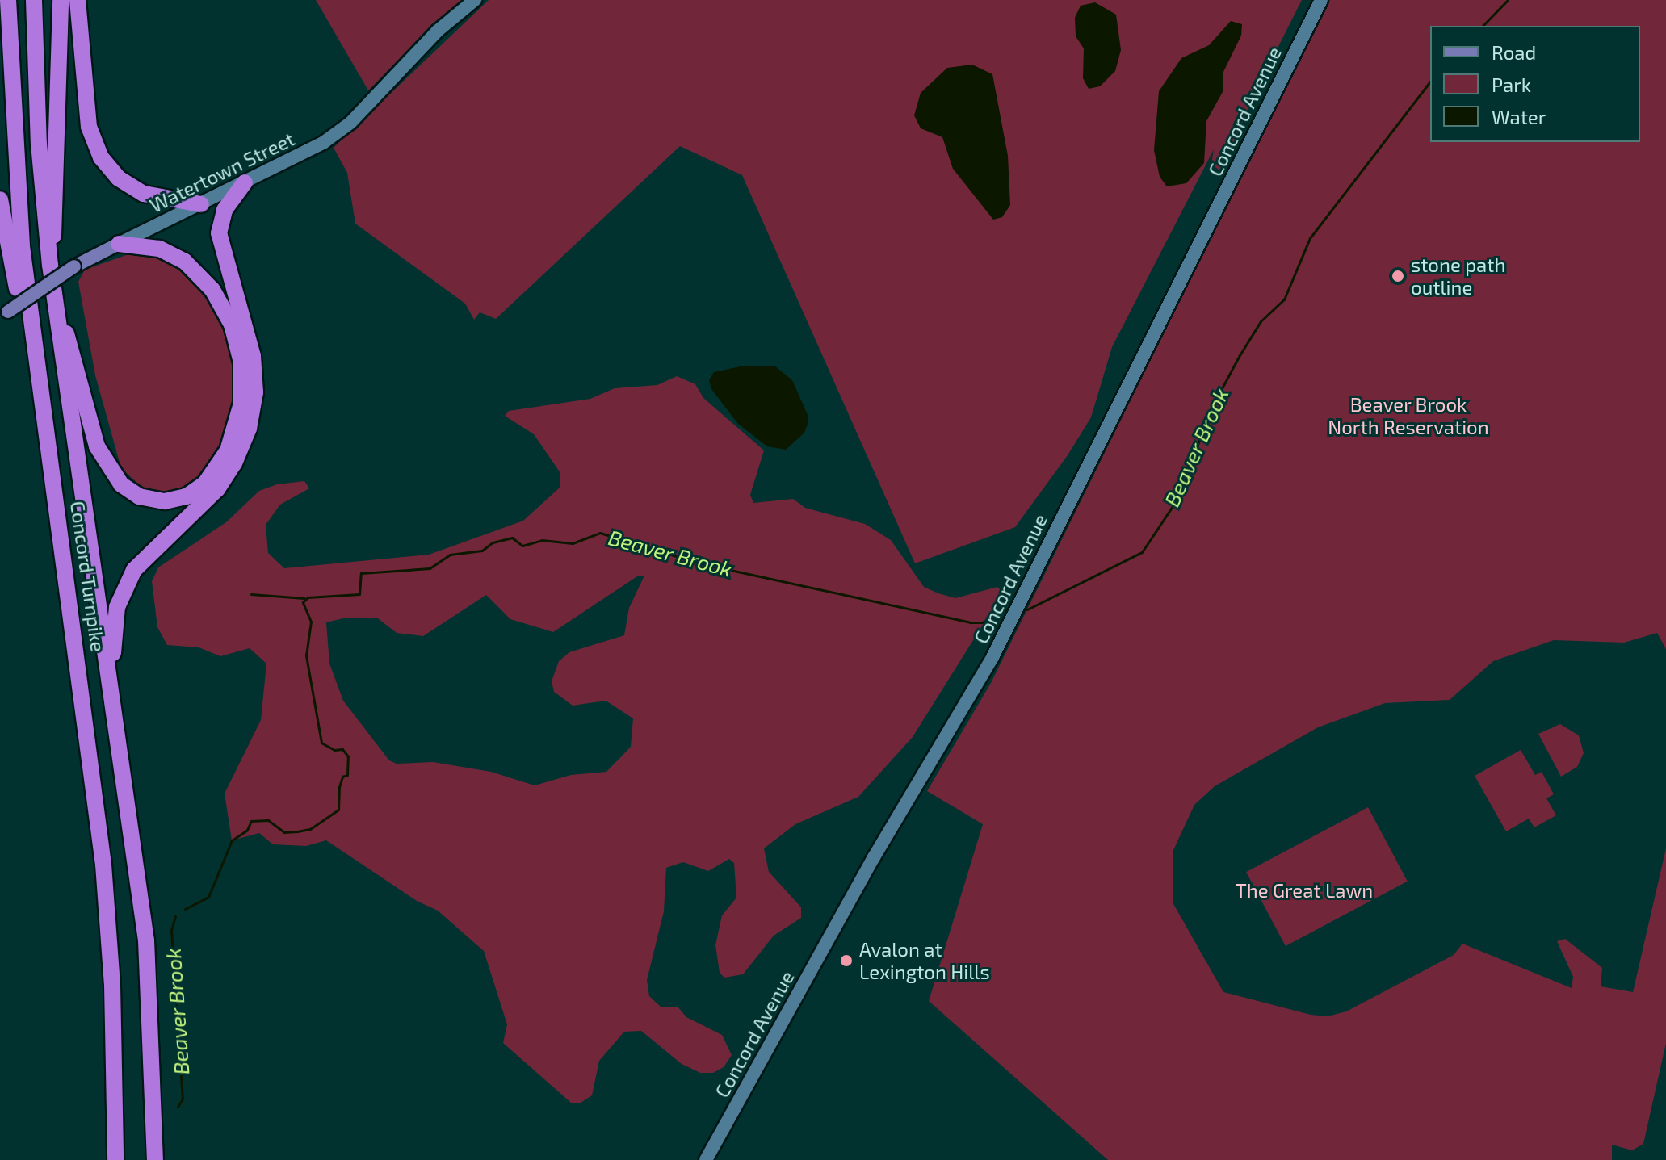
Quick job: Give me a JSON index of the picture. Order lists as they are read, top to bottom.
{
  "streets": {
    "highway": ["Concord Turnpike"],
    "main road": ["Concord Avenue", "Watertown Street"]
  },
  "water": ["Beaver Brook"],
  "parks": ["Beaver Brook North Reservation", "The Great Lawn"],
  "places": ["stone path outline", "Avalon at Lexington Hills"],
  "legend": ["Road", "Park", "Water"]
}
